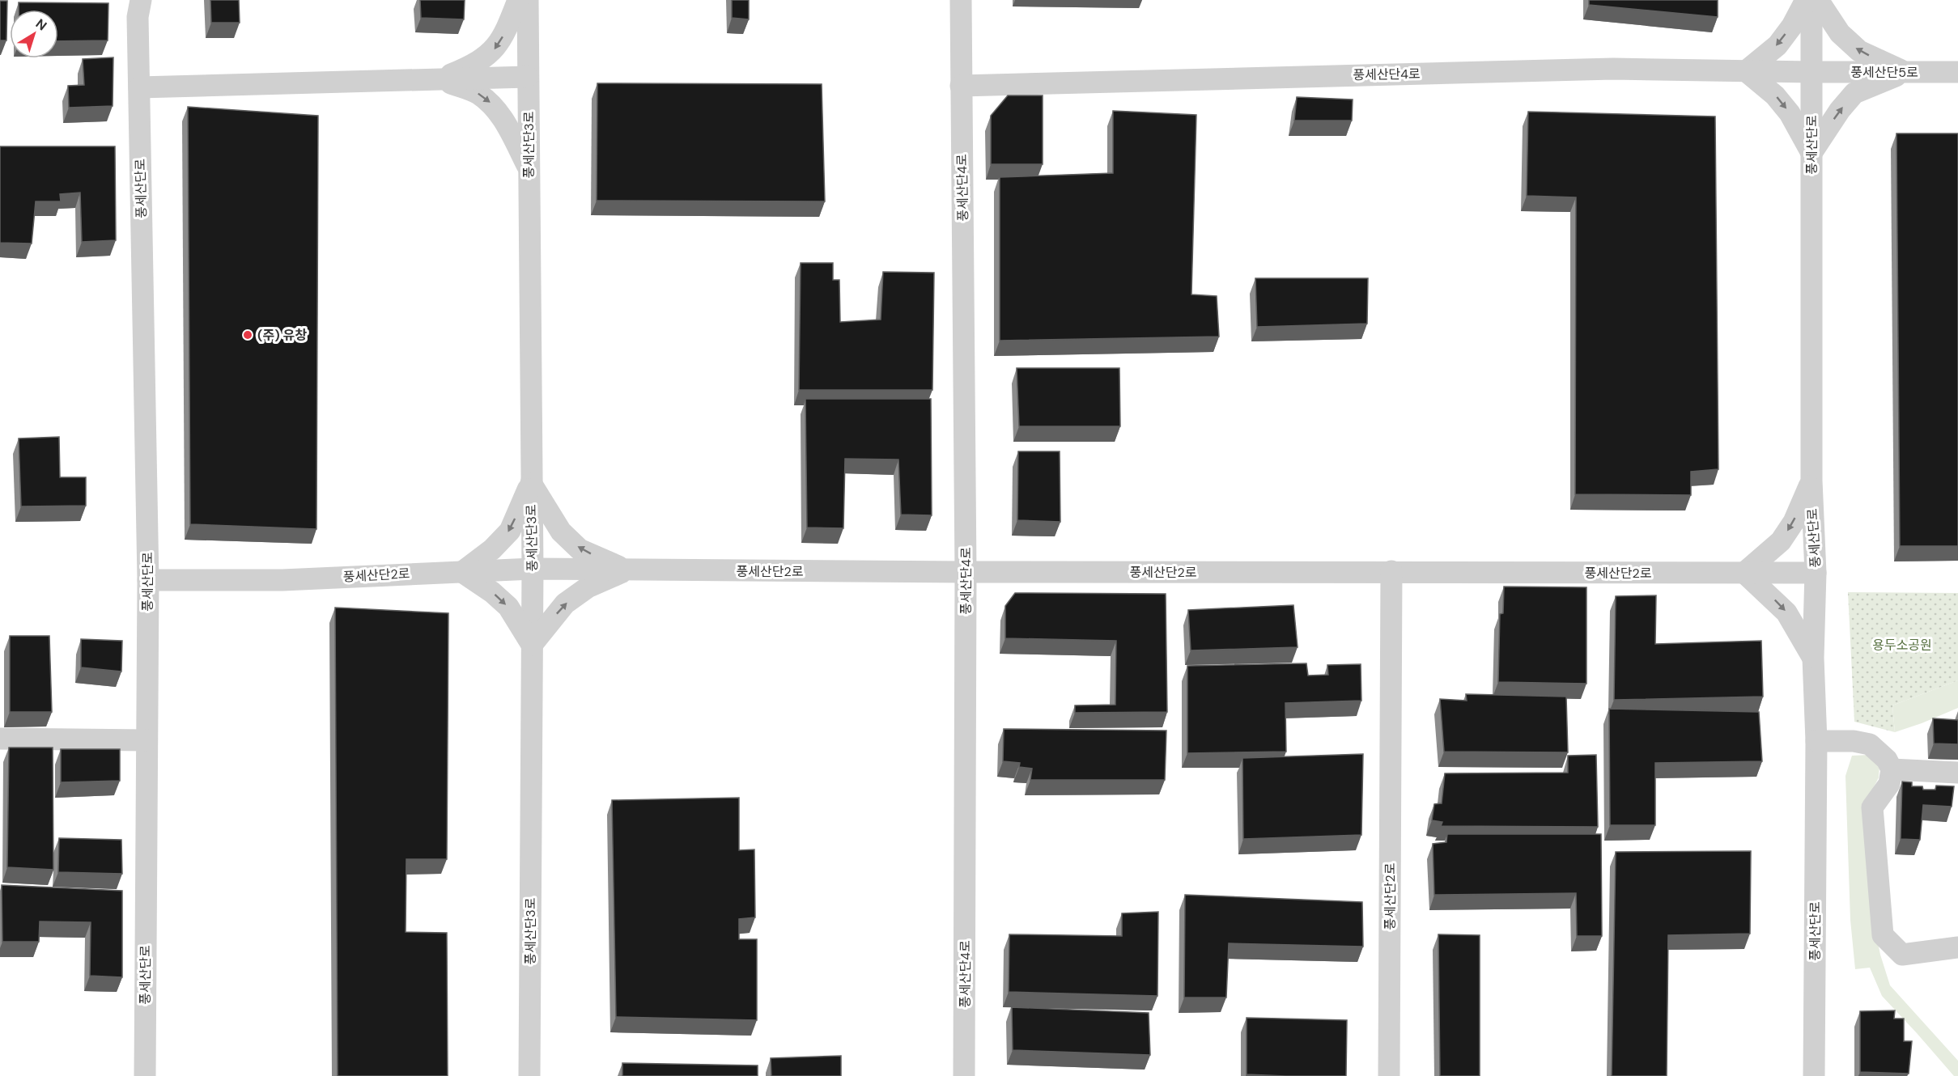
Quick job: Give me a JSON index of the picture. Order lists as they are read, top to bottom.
{
  "streets": {
    "street": [
      "풍세산단5로",
      "풍세산단4로",
      "풍세산단3로",
      "풍세산단로",
      "풍세산단2로"
    ]
  },
  "crossings": [
    ["풍세산단5로", "풍세산단4로"],
    ["풍세산단5로", "풍세산단로"],
    ["풍세산단4로", "풍세산단로"],
    ["풍세산단4로", "풍세산단2로"],
    ["풍세산단3로", "풍세산단2로"],
    ["풍세산단로", "풍세산단2로"]
  ],
  "parks": ["용두소공원"],
  "places": ["(주) 유창"],
  "north": "top right"
}
